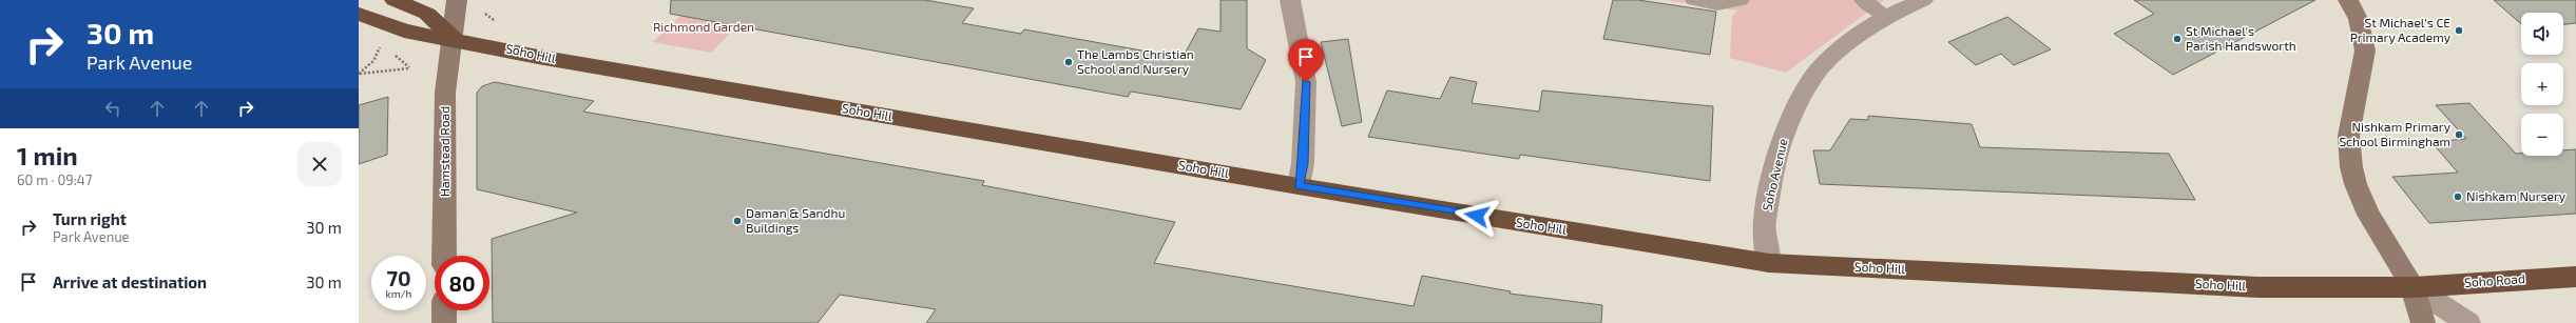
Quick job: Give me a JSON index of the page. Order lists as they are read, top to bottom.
{
  "streets": {
    "highway": ["Soho Hill", "Soho Road"],
    "main road": ["Hamstead Road"],
    "street": ["Soho Avenue"]
  },
  "crossings": [
    ["Soho Hill", "Hamstead Road"],
    ["Soho Hill", "Soho Avenue"],
    ["Soho Hill", "Soho Road"]
  ],
  "parks": ["Richmond Garden"],
  "places": [
    "St Michael's CE Primary Academy",
    "St Michael's Parish Handsworth",
    "The Lambs Christian School and Nursery",
    "Nishkam Primary School Birmingham",
    "Nishkam Nursery",
    "Daman & Sandhu Buildings"
  ],
  "page": {
    "turn": ["30 m", "Park Avenue"],
    "map_buttons": ["+", "−"],
    "heading": ["1 min", "60 m · 09:47"],
    "list": [
      {
        "name": "Turn right",
        "note": "Park Avenue",
        "value": "30 m"
      },
      {
        "name": "Arrive at destination",
        "value": "30 m"
      }
    ],
    "speed": "70 km/h",
    "limit": "80"
  }
}
